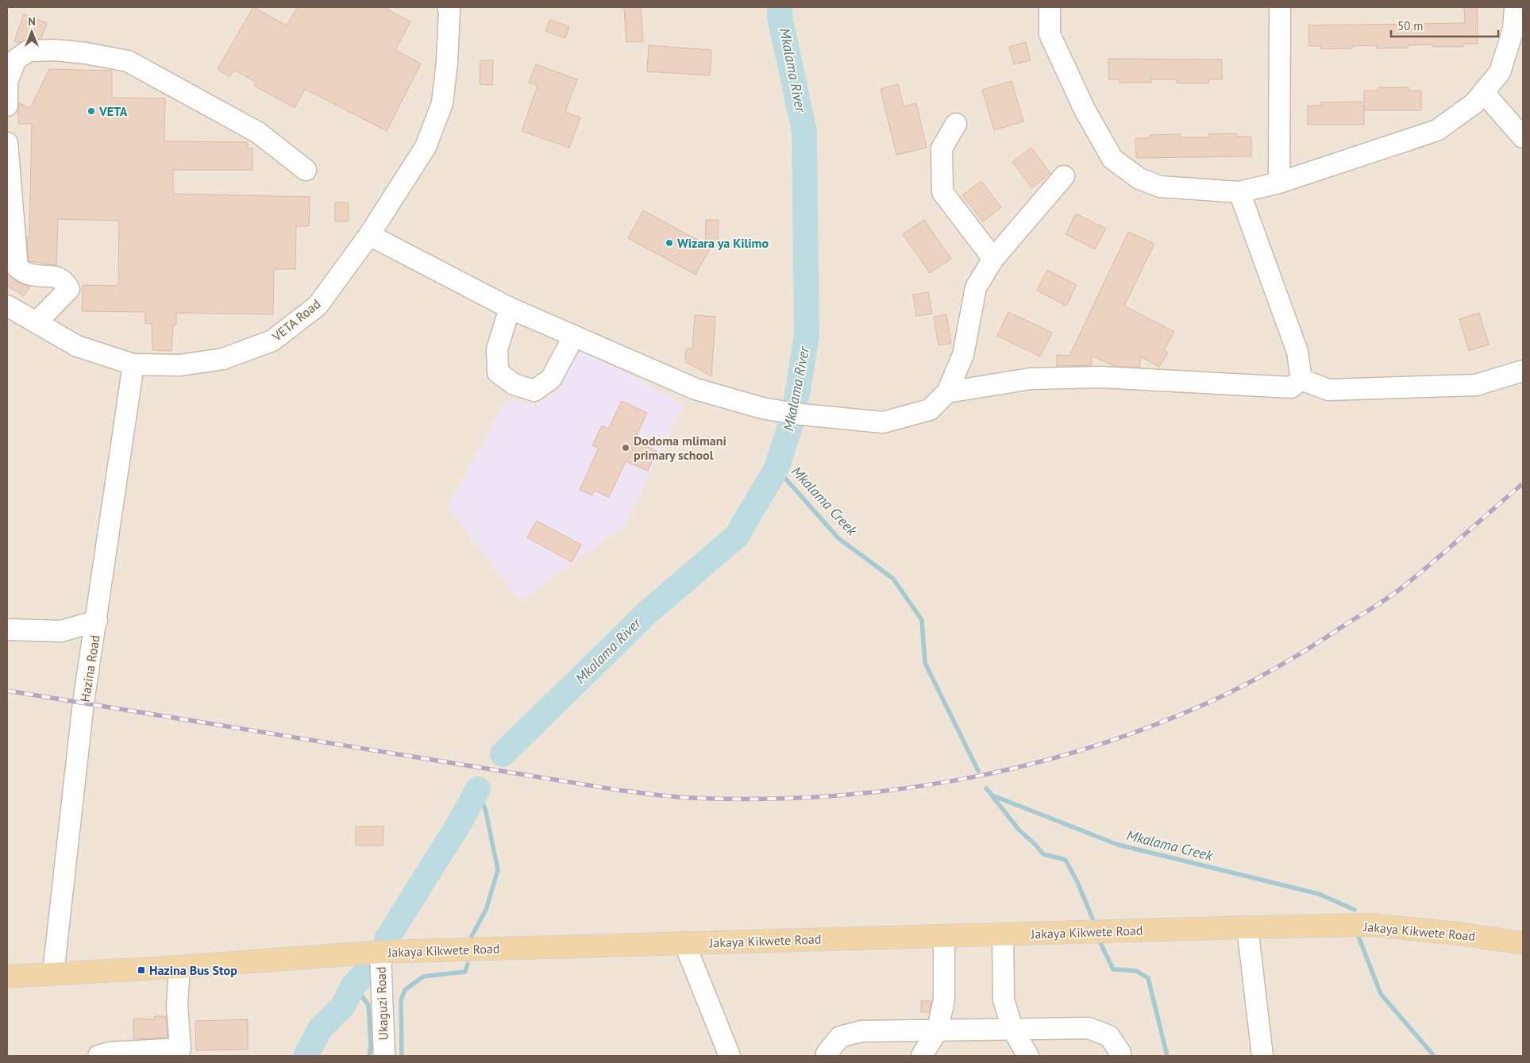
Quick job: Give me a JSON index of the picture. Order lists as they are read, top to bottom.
{
  "streets": {
    "main road": ["Jakaya Kikwete Road"],
    "street": ["VETA Road", "Hazina Road", "Ukaguzi Road"]
  },
  "crossings": [
    ["VETA Road", "Hazina Road"],
    ["Hazina Road", "Jakaya Kikwete Road"],
    ["Jakaya Kikwete Road", "Ukaguzi Road"]
  ],
  "water": ["Mkalama River", "Mkalama Creek"],
  "places": {
    "other": ["VETA", "Wizara ya Kilimo", "Dodoma mlimani primary school"],
    "transit": ["Hazina Bus Stop"]
  },
  "scale_bar": "50 m",
  "north": "top"
}
